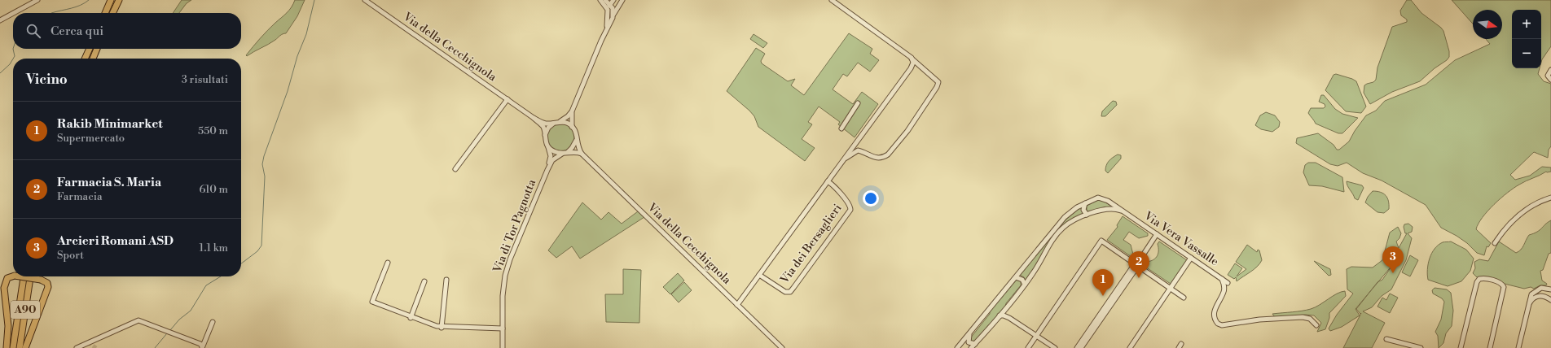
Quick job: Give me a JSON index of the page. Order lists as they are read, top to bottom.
{
  "streets": {
    "highway": ["A90"],
    "street": [
      "Via della Cecchignola",
      "Via di Tor Pagnotta",
      "Via Vera Vassalle",
      "Via dei Bersaglieri"
    ]
  },
  "crossings": [
    ["Via della Cecchignola", "Via di Tor Pagnotta"],
    ["Via della Cecchignola", "Via dei Bersaglieri"]
  ],
  "north": "right",
  "page": {
    "map_buttons": ["+", "−"],
    "search": "Cerca qui",
    "heading": ["Vicino", "3 risultati"],
    "list": [
      {
        "mark": "1",
        "name": "Rakib Minimarket",
        "note": "Supermercato",
        "value": "550 m"
      },
      {
        "mark": "2",
        "name": "Farmacia S. Maria",
        "note": "Farmacia",
        "value": "610 m"
      },
      {
        "mark": "3",
        "name": "Arcieri Romani ASD",
        "note": "Sport",
        "value": "1.1 km"
      }
    ],
    "pins": ["3", "2", "1"]
  }
}
